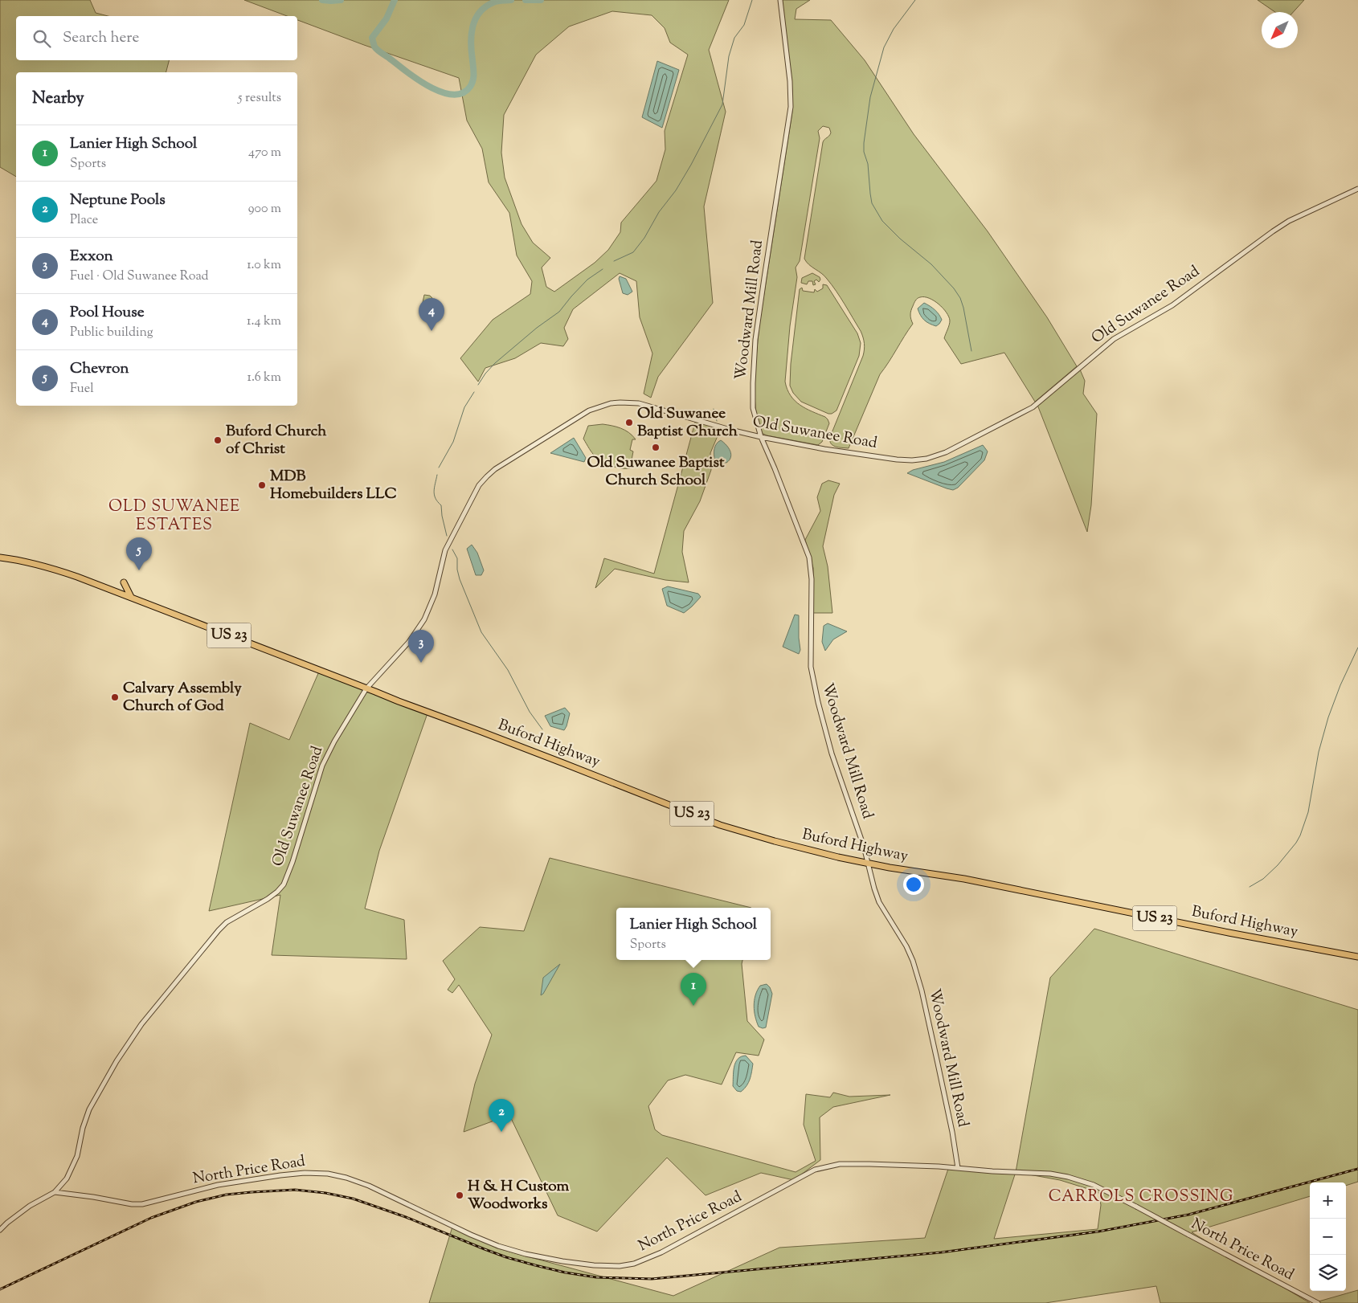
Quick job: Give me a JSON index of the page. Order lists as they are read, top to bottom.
{
  "streets": {
    "main road": ["US 23", "Buford Highway"],
    "street": ["Old Suwanee Road", "Woodward Mill Road", "North Price Road"]
  },
  "crossings": [
    ["Old Suwanee Road", "Woodward Mill Road"],
    ["Old Suwanee Road", "US 23"],
    ["Old Suwanee Road", "Buford Highway"],
    ["Old Suwanee Road", "North Price Road"],
    ["Woodward Mill Road", "Buford Highway"],
    ["Woodward Mill Road", "North Price Road"],
    ["US 23", "Buford Highway"]
  ],
  "districts": ["OLD SUWANEE ESTATES", "CARROLS CROSSING"],
  "places": [
    "Old Suwanee Baptist Church",
    "Buford Church of Christ",
    "Old Suwanee Baptist Church School",
    "MDB Homebuilders LLC",
    "Calvary Assembly Church of God",
    "H & H Custom Woodworks"
  ],
  "north": "bottom left",
  "page": {
    "search": "Search here",
    "heading": ["Nearby", "5 results"],
    "list": [
      {
        "mark": "1",
        "name": "Lanier High School",
        "note": "Sports",
        "value": "470 m"
      },
      {
        "mark": "2",
        "name": "Neptune Pools",
        "note": "Place",
        "value": "900 m"
      },
      {
        "mark": "3",
        "name": "Exxon",
        "note": "Fuel · Old Suwanee Road",
        "value": "1.0 km"
      },
      {
        "mark": "4",
        "name": "Pool House",
        "note": "Public building",
        "value": "1.4 km"
      },
      {
        "mark": "5",
        "name": "Chevron",
        "note": "Fuel",
        "value": "1.6 km"
      }
    ],
    "pins": [
      "4",
      "5",
      "3",
      "1",
      "2"
    ],
    "popup": ["Lanier High School", "Sports"],
    "map_buttons": ["+", "−"]
  }
}
